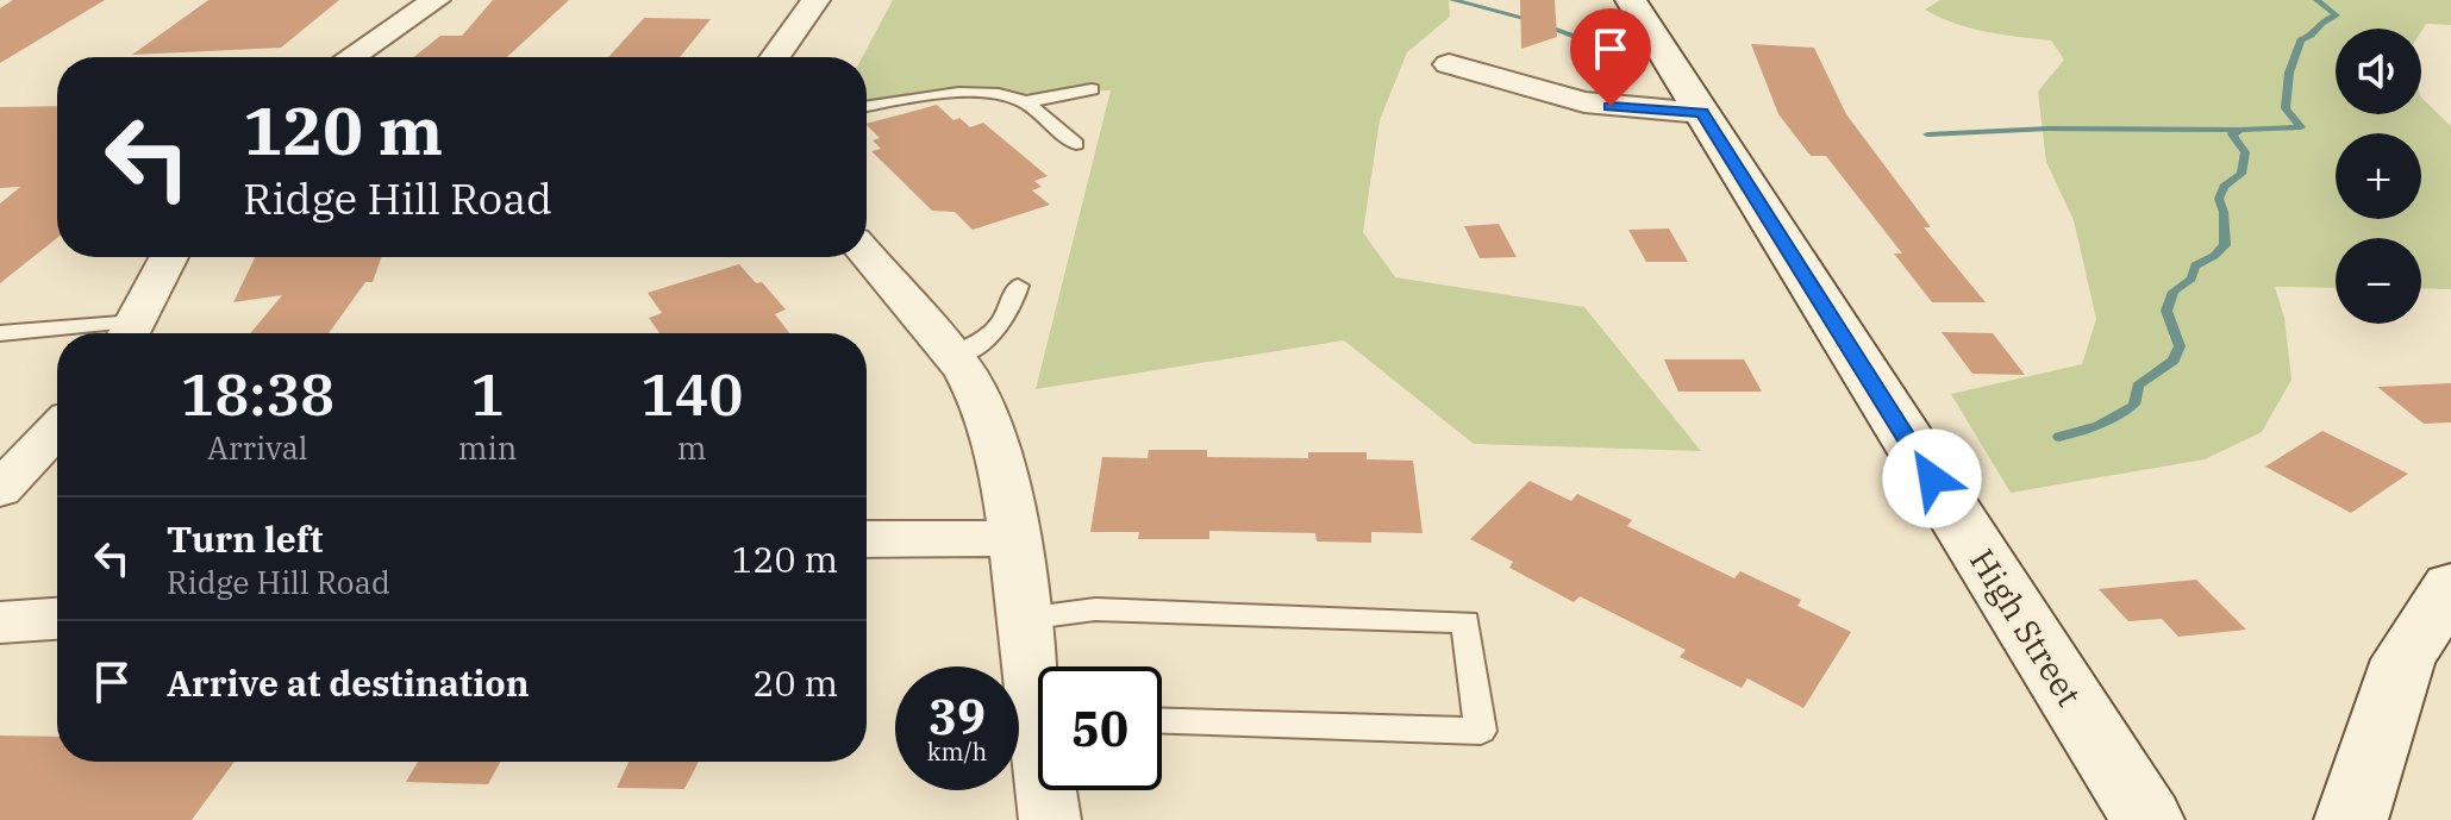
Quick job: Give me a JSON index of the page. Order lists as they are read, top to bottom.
{
  "streets": {
    "main road": ["High Street"]
  },
  "page": {
    "map_buttons": ["+", "−"],
    "turn": ["120 m", "Ridge Hill Road"],
    "eta": [
      "18:38",
      "Arrival",
      "1",
      "min",
      "140",
      "m"
    ],
    "list": [
      {
        "name": "Turn left",
        "note": "Ridge Hill Road",
        "value": "120 m"
      },
      {
        "name": "Arrive at destination",
        "value": "20 m"
      }
    ],
    "speed": "39 km/h",
    "limit": "50"
  }
}
